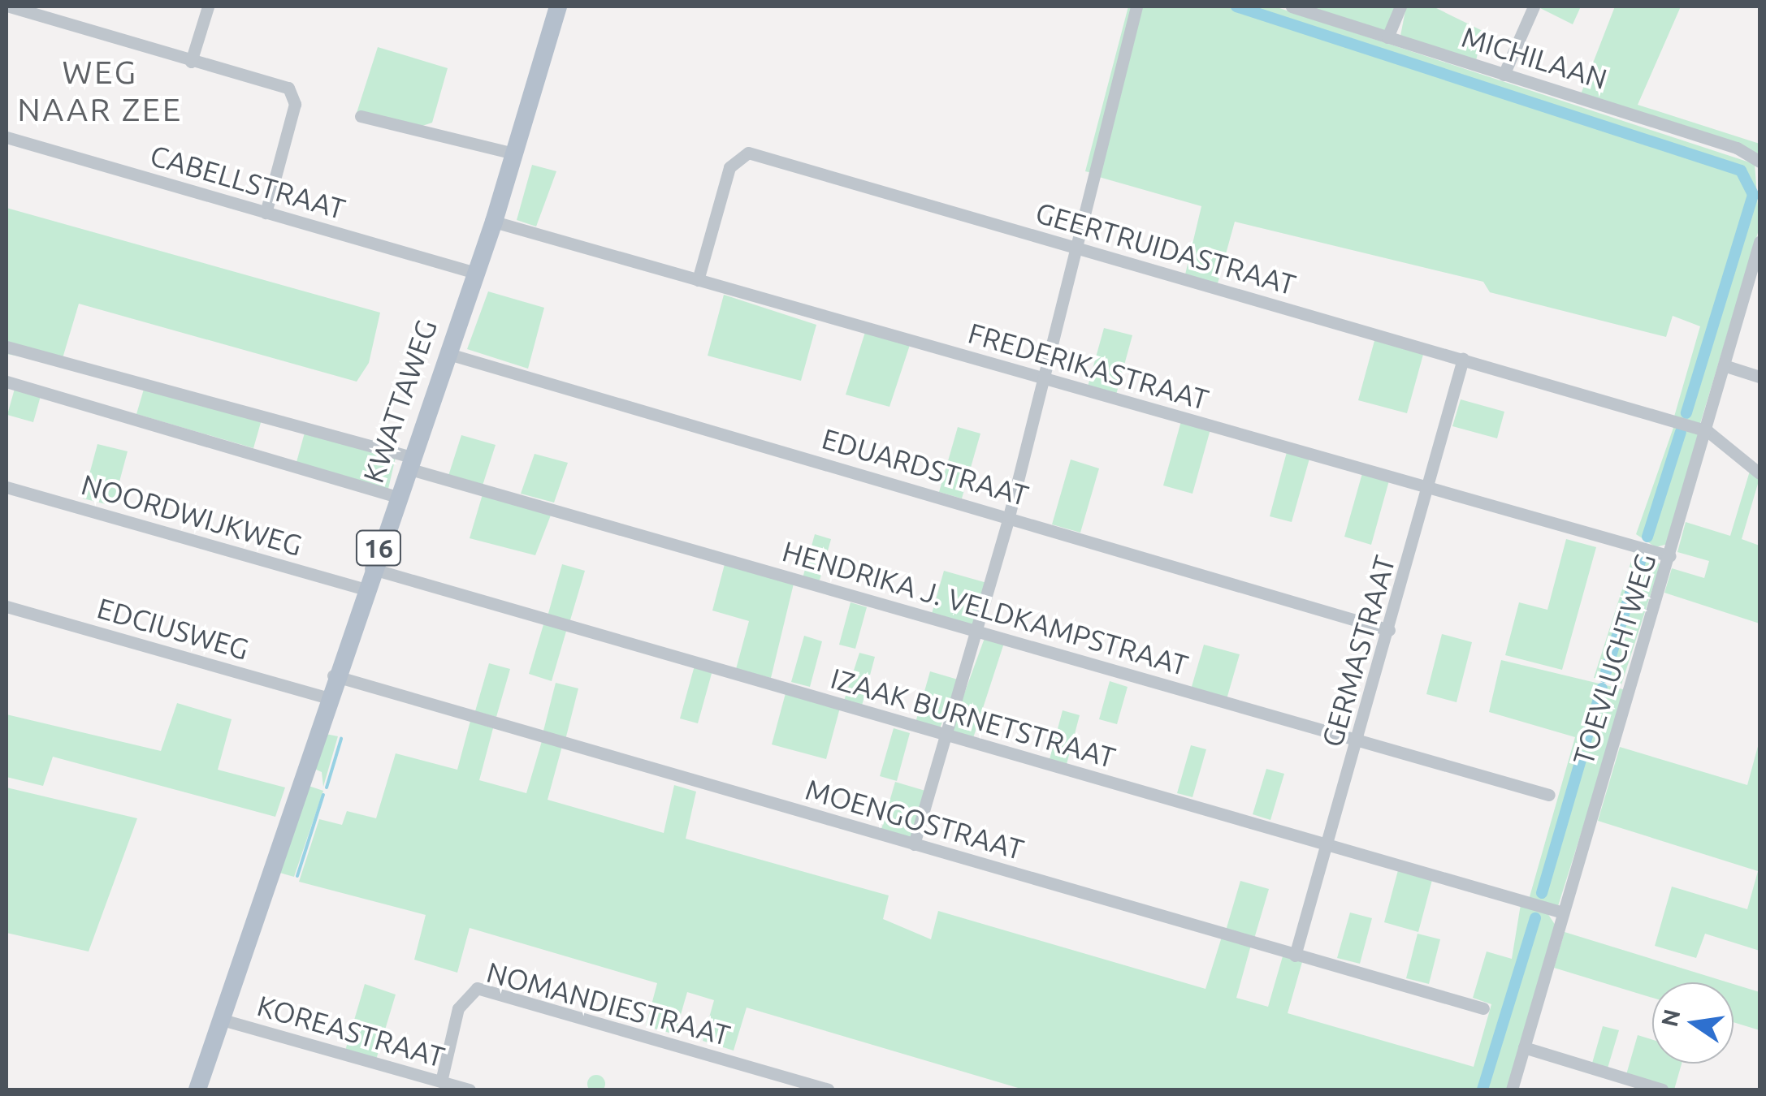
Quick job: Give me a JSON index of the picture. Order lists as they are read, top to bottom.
{
  "streets": {
    "main road": ["KWATTAWEG", "16"],
    "street": [
      "MICHILAAN",
      "CABELLSTRAAT",
      "GEERTRUIDASTRAAT",
      "FREDERIKASTRAAT",
      "EDUARDSTRAAT",
      "NOORDWIJKWEG",
      "HENDRIKA J. VELDKAMPSTRAAT",
      "EDCIUSWEG",
      "GERMASTRAAT",
      "TOEVLUCHTWEG",
      "IZAAK BURNETSTRAAT",
      "MOENGOSTRAAT",
      "NOMANDIESTRAAT",
      "KOREASTRAAT"
    ]
  },
  "crossings": [
    ["CABELLSTRAAT", "KWATTAWEG"],
    ["GEERTRUIDASTRAAT", "FREDERIKASTRAAT"],
    ["GEERTRUIDASTRAAT", "GERMASTRAAT"],
    ["GEERTRUIDASTRAAT", "TOEVLUCHTWEG"],
    ["FREDERIKASTRAAT", "KWATTAWEG"],
    ["FREDERIKASTRAAT", "GERMASTRAAT"],
    ["FREDERIKASTRAAT", "TOEVLUCHTWEG"],
    ["KWATTAWEG", "EDUARDSTRAAT"],
    ["KWATTAWEG", "NOORDWIJKWEG"],
    ["KWATTAWEG", "HENDRIKA J. VELDKAMPSTRAAT"],
    ["KWATTAWEG", "EDCIUSWEG"],
    ["KWATTAWEG", "IZAAK BURNETSTRAAT"],
    ["KWATTAWEG", "MOENGOSTRAAT"],
    ["KWATTAWEG", "KOREASTRAAT"],
    ["EDUARDSTRAAT", "GERMASTRAAT"],
    ["HENDRIKA J. VELDKAMPSTRAAT", "GERMASTRAAT"],
    ["GERMASTRAAT", "IZAAK BURNETSTRAAT"],
    ["GERMASTRAAT", "MOENGOSTRAAT"],
    ["TOEVLUCHTWEG", "IZAAK BURNETSTRAAT"],
    ["NOMANDIESTRAAT", "KOREASTRAAT"]
  ],
  "districts": ["WEG NAAR ZEE"],
  "north": "left"
}
